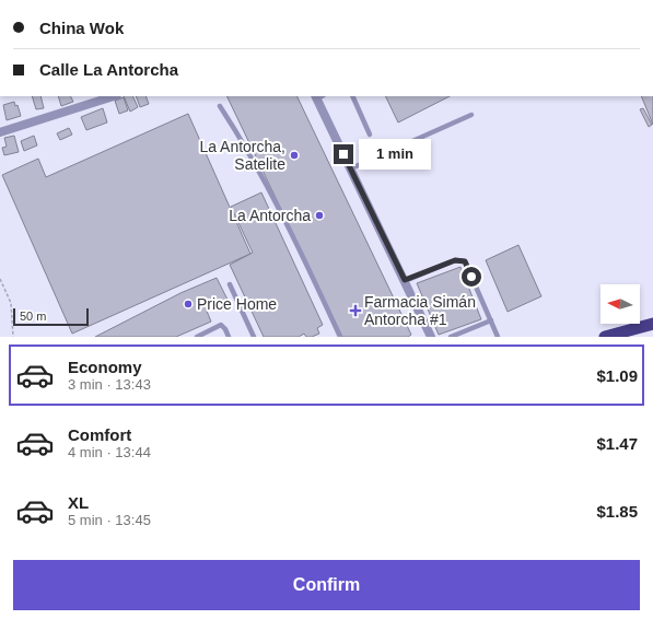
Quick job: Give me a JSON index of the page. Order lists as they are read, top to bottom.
{
  "places": {
    "other": ["La Antorcha, Satelite", "La Antorcha", "Price Home"],
    "health": ["Farmacia Simán Antorcha #1"]
  },
  "scale_bar": "50 m",
  "north": "left",
  "page": {
    "banner": ["China Wok", "Calle La Antorcha"],
    "bubble": "1 min",
    "scale": "50 m",
    "list": [
      {
        "name": "Economy",
        "note": "3 min · 13:43",
        "value": "$1.09"
      },
      {
        "name": "Comfort",
        "note": "4 min · 13:44",
        "value": "$1.47"
      },
      {
        "name": "XL",
        "note": "5 min · 13:45",
        "value": "$1.85"
      }
    ],
    "buttons": "Confirm"
  }
}
